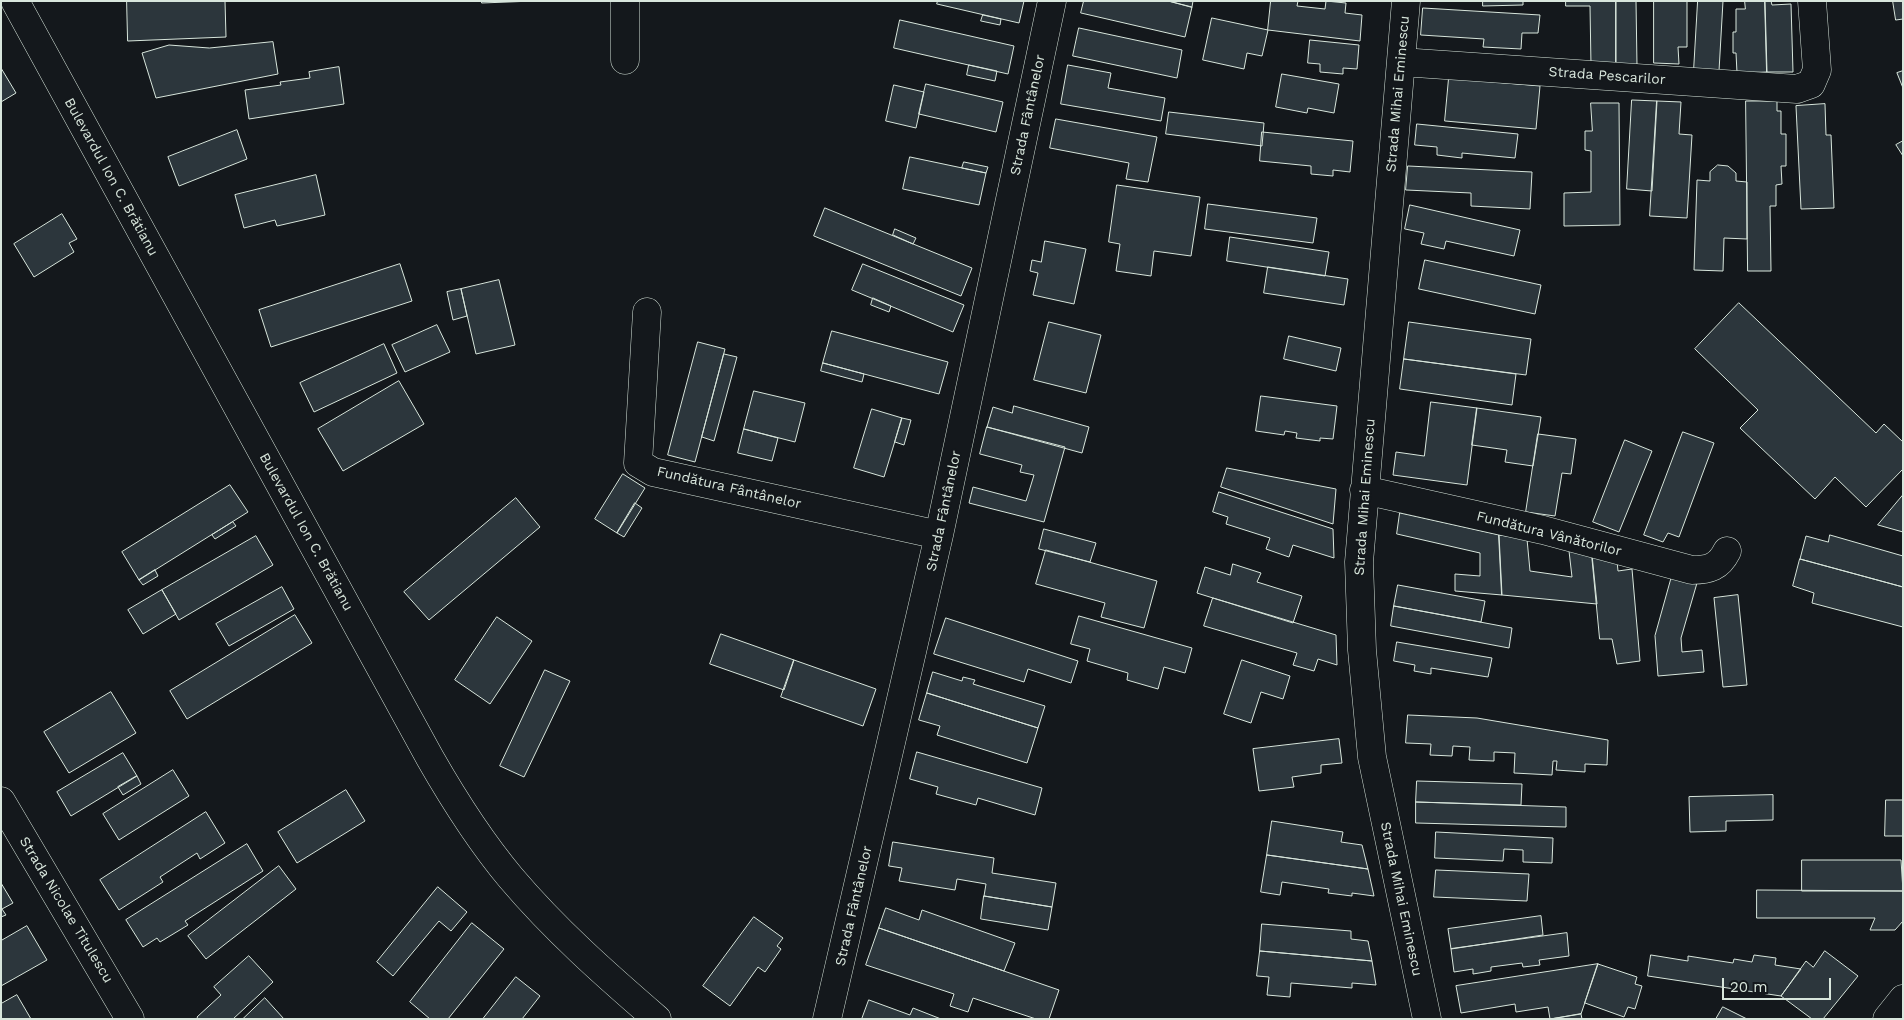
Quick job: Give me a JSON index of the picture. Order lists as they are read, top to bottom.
{
  "streets": {
    "street": [
      "Strada Pescarilor",
      "Strada Mihai Eminescu",
      "Strada Fântânelor",
      "Bulevardul Ion C. Brătianu",
      "Fundătura Fântânelor",
      "Fundătura Vânătorilor",
      "Strada Nicolae Titulescu"
    ]
  },
  "crossings": [
    ["Strada Pescarilor", "Strada Mihai Eminescu"],
    ["Strada Mihai Eminescu", "Fundătura Vânătorilor"],
    ["Strada Fântânelor", "Fundătura Fântânelor"]
  ],
  "scale_bar": "20 m"
}
